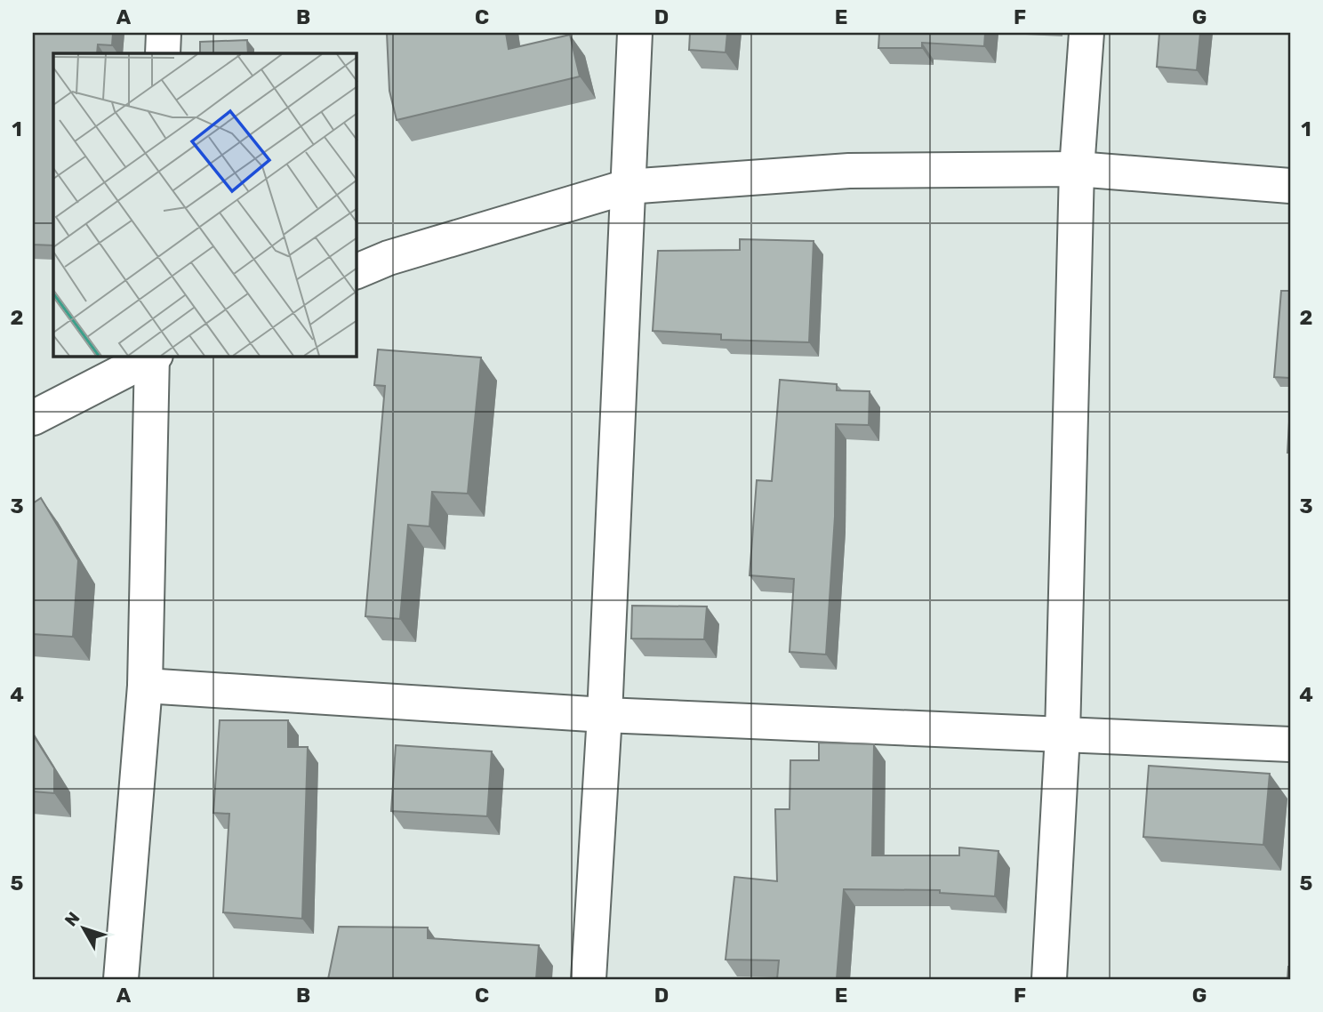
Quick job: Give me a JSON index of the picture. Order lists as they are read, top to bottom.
{
  "north": "top left",
  "grid": {
    "columns": [
      "A",
      "B",
      "C",
      "D",
      "E",
      "F",
      "G"
    ],
    "rows": [
      "1",
      "2",
      "3",
      "4",
      "5"
    ]
  }
}
